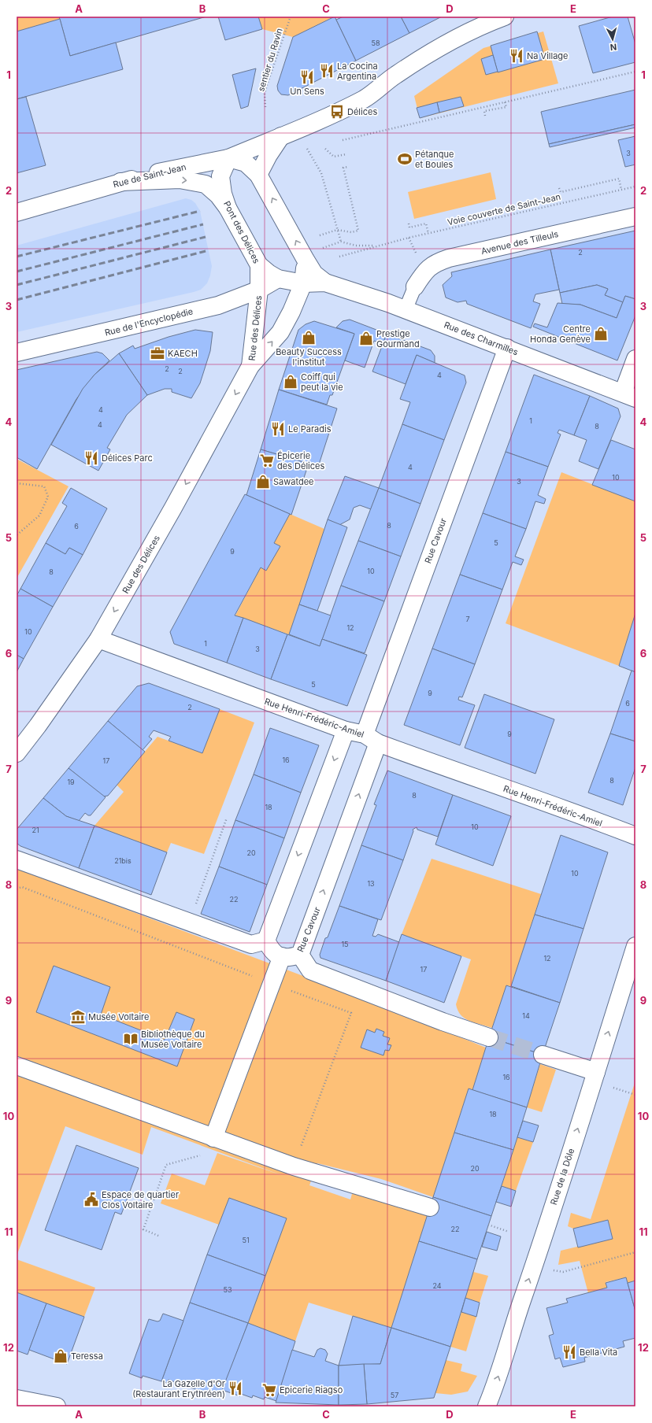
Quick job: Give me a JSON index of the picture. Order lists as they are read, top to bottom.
{
  "streets": {
    "street": [
      "Rue de Saint-Jean",
      "Pont des Délices",
      "Avenue des Tilleuls",
      "Rue de l'Encyclopédie",
      "Rue des Délices",
      "Rue des Charmilles",
      "Rue Cavour",
      "Rue Henri-Frédéric-Amiel",
      "Rue de la Dôle"
    ],
    "path": ["sentier du Ravin", "Voie couverte de Saint-Jean"]
  },
  "crossings": [
    ["Rue de Saint-Jean", "Pont des Délices"],
    ["Pont des Délices", "Rue de l'Encyclopédie"],
    ["Pont des Délices", "Rue des Délices"],
    ["Pont des Délices", "Rue des Charmilles"],
    ["Rue de l'Encyclopédie", "Rue des Délices"],
    ["Rue de l'Encyclopédie", "Rue des Charmilles"],
    ["Rue des Délices", "Rue des Charmilles"],
    ["Rue des Délices", "Rue Henri-Frédéric-Amiel"],
    ["Rue des Charmilles", "Rue Cavour"],
    ["Rue Cavour", "Rue Henri-Frédéric-Amiel"]
  ],
  "one_way": ["Rue de la Dôle"],
  "places": {
    "restaurant": [
      "Na Village",
      "La Cocina Argentina",
      "Un Sens",
      "Le Paradis",
      "Délices Parc",
      "Bella Vita",
      "La Gazelle d'Or (Restaurant Erythréen)"
    ],
    "bus stop": ["Délices"],
    "sports": ["Pétanque et Boules"],
    "shop": [
      "Centre Honda Genève",
      "Beauty Success l'institut",
      "Prestige Gourmand",
      "Coiff qui peut la vie",
      "Sawatdee",
      "Teressa"
    ],
    "office": ["KAECH"],
    "supermarket": ["Épicerie des Délices", "Epicerie Riagso"],
    "museum": ["Musée Voltaire"],
    "library": ["Bibliothèque du Musée Voltaire"],
    "public building": ["Espace de quartier Clos Voltaire"]
  },
  "house_numbers": [
    "58",
    "3",
    "2",
    "2",
    "2",
    "4",
    "4",
    "1",
    "4",
    "8",
    "4",
    "10",
    "3",
    "8",
    "6",
    "5",
    "9",
    "10",
    "8",
    "7",
    "12",
    "10",
    "1",
    "3",
    "5",
    "9",
    "6",
    "2",
    "9",
    "16",
    "17",
    "8",
    "19",
    "8",
    "18",
    "10",
    "21",
    "20",
    "21bis",
    "10",
    "13",
    "22",
    "15",
    "12",
    "17",
    "14",
    "16",
    "18",
    "20",
    "22",
    "51",
    "24",
    "53",
    "57"
  ],
  "north": "bottom",
  "grid": {
    "columns": [
      "A",
      "B",
      "C",
      "D",
      "E"
    ],
    "rows": [
      "1",
      "2",
      "3",
      "4",
      "5",
      "6",
      "7",
      "8",
      "9",
      "10",
      "11",
      "12"
    ]
  }
}
